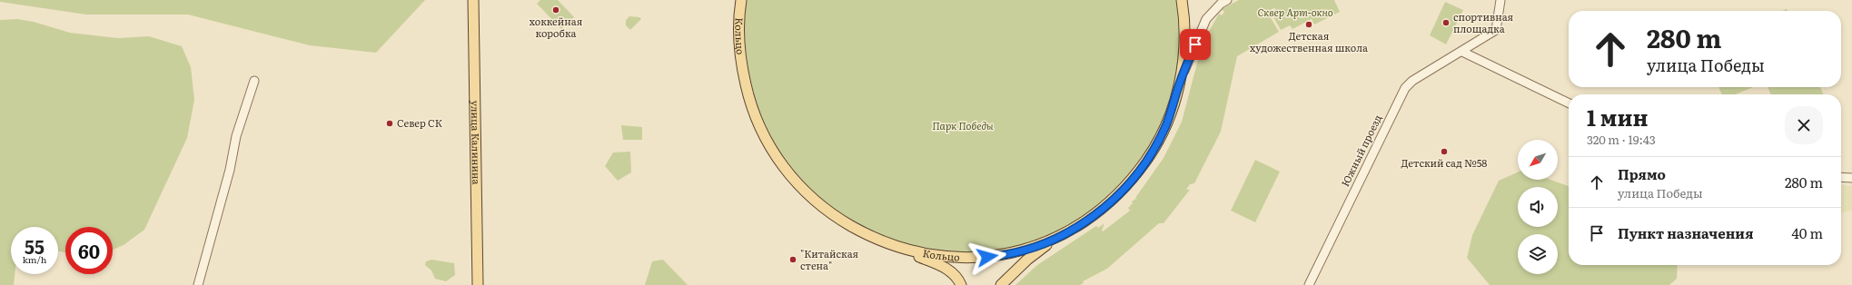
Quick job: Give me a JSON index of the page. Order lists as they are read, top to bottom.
{
  "streets": {
    "main road": ["Кольцо", "улица Калинина"],
    "street": ["Южный проезд"]
  },
  "parks": ["Сквер Арт-окно", "Парк Победы"],
  "places": [
    "хоккейная коробка",
    "спортивная площадка",
    "Детская художественная школа",
    "Север СК",
    "Детский сад №58",
    "\"Китайская стена\""
  ],
  "north": "bottom left",
  "page": {
    "turn": ["280 m", "улица Победы"],
    "heading": ["1 мин", "320 m · 19:43"],
    "list": [
      {
        "name": "Прямо",
        "note": "улица Победы",
        "value": "280 m"
      },
      {
        "name": "Пункт назначения",
        "value": "40 m"
      }
    ],
    "speed": "55 km/h",
    "limit": "60"
  }
}
